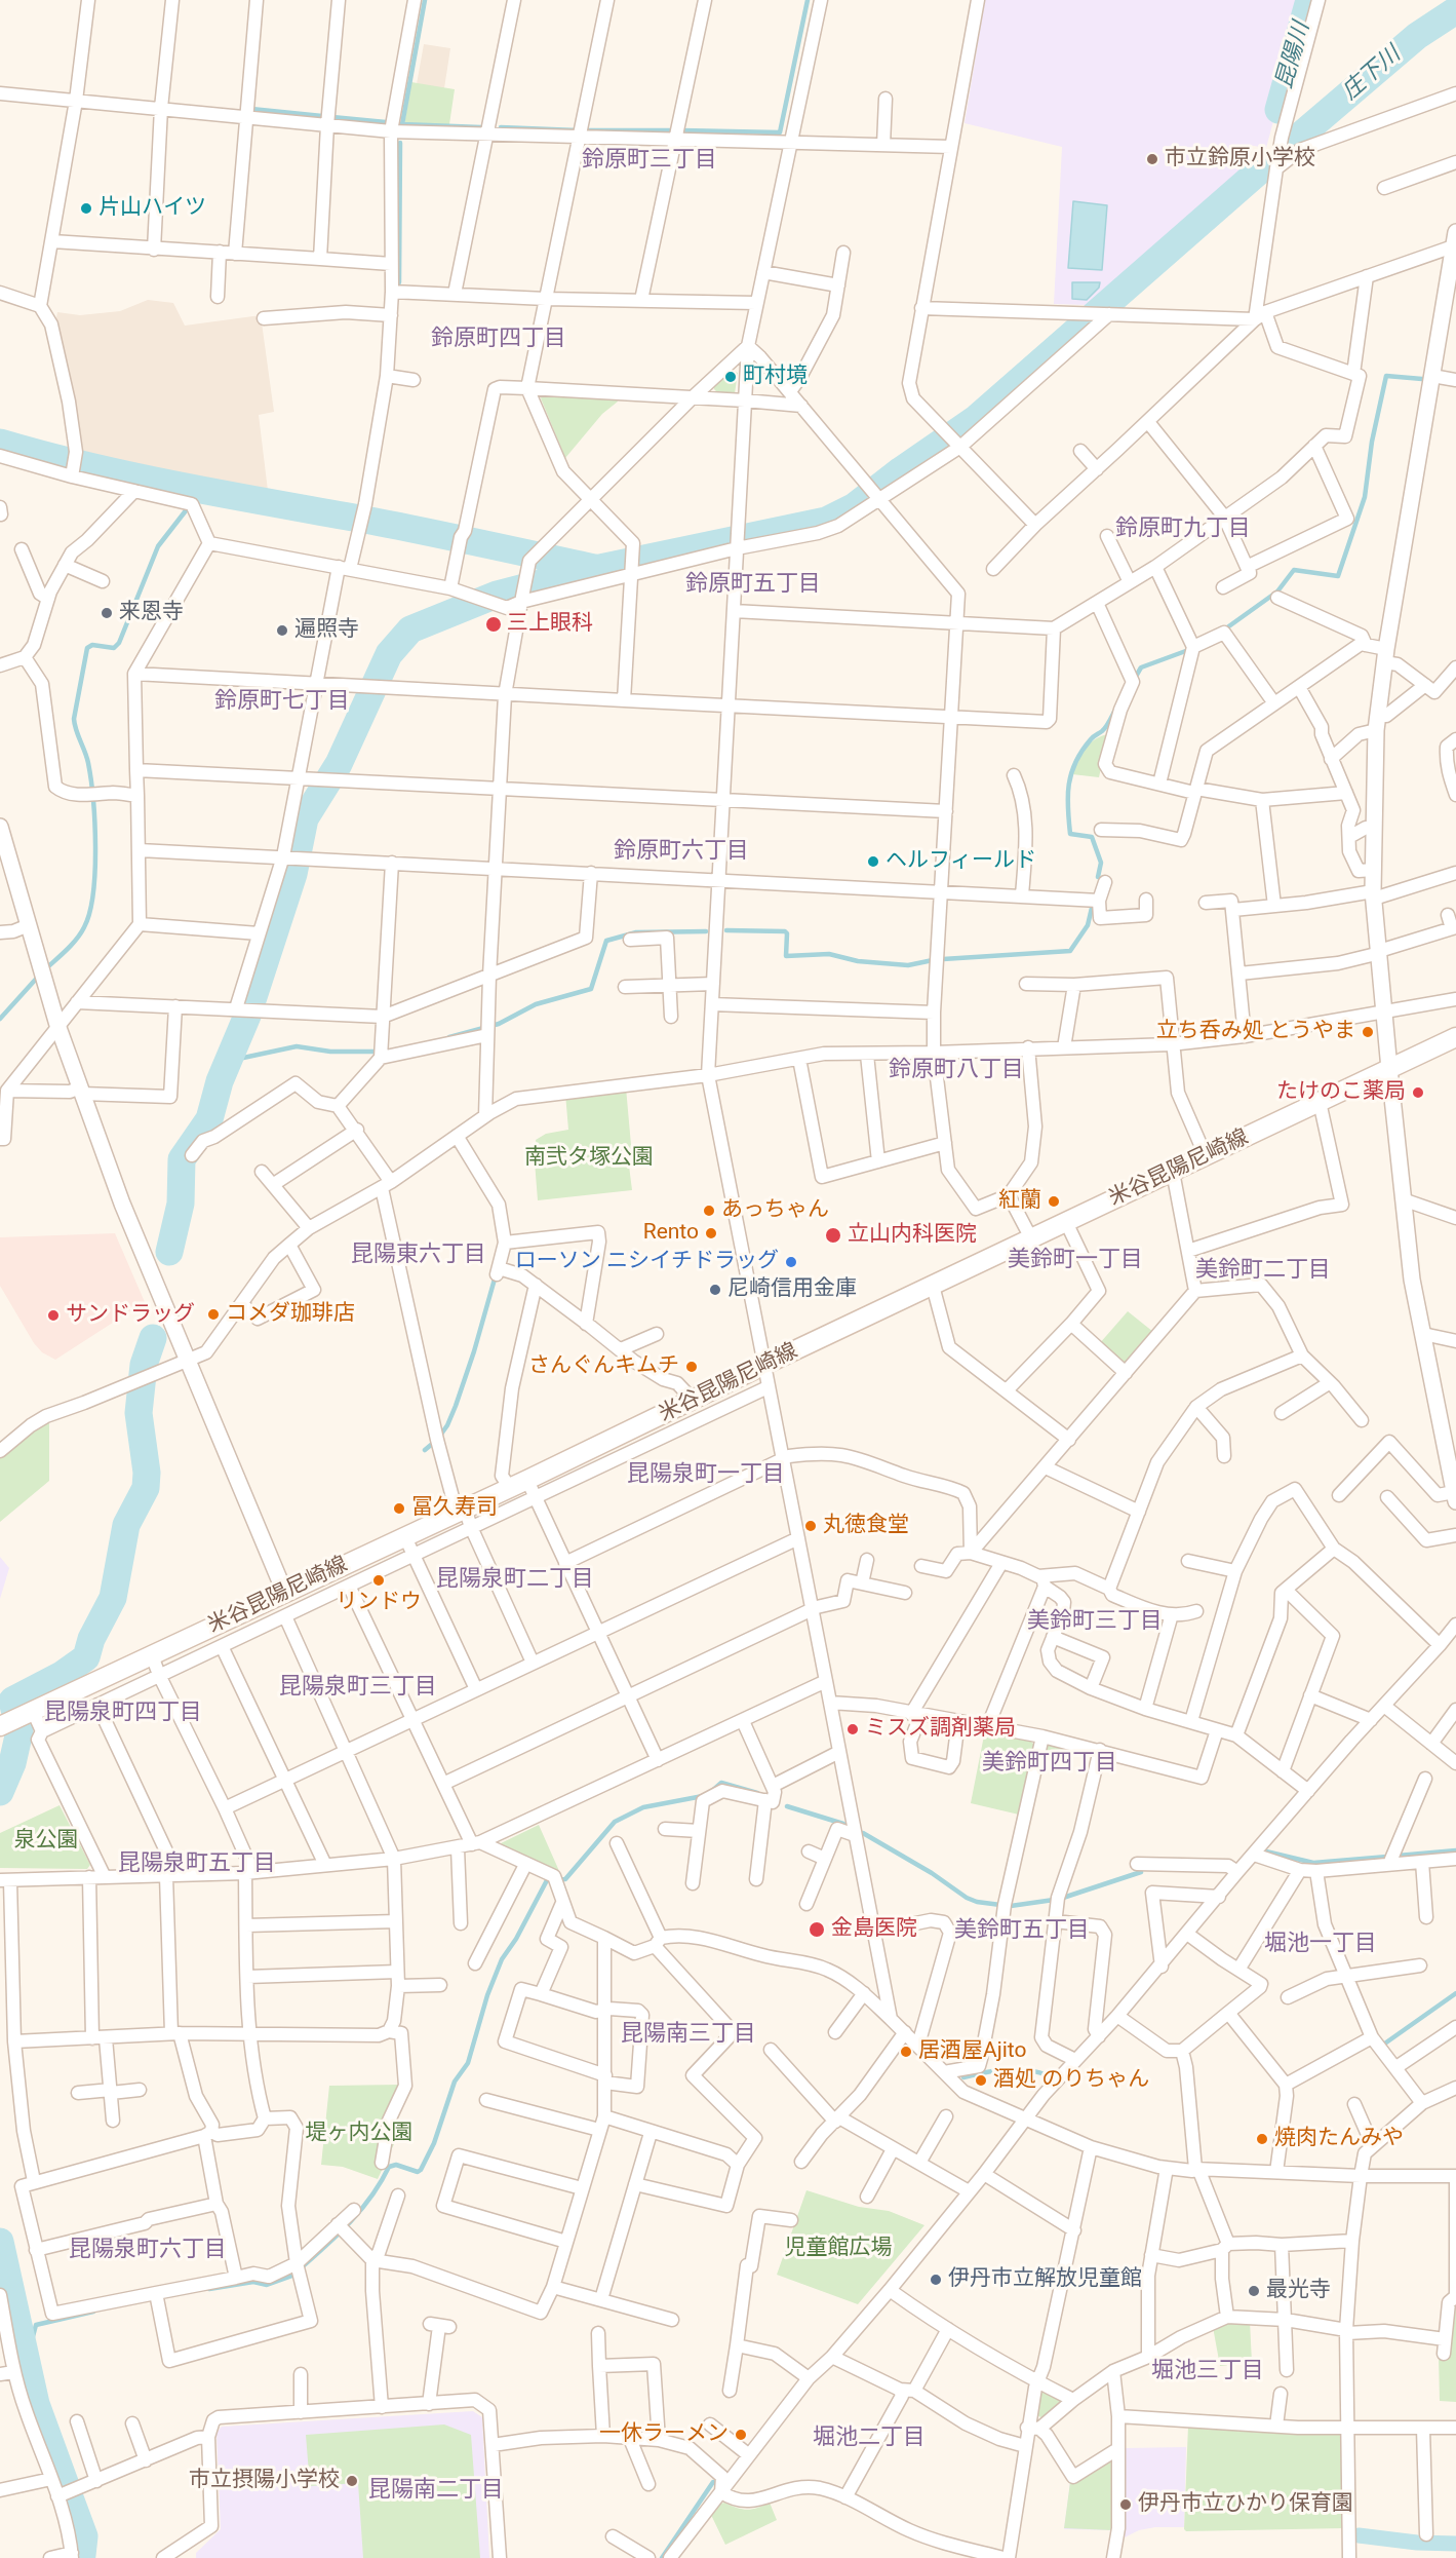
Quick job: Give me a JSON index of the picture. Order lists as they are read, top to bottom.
{
  "streets": {
    "main road": ["米谷昆陽尼崎線"]
  },
  "districts": [
    "鈴原町三丁目",
    "鈴原町四丁目",
    "鈴原町九丁目",
    "鈴原町五丁目",
    "鈴原町七丁目",
    "鈴原町六丁目",
    "鈴原町八丁目",
    "昆陽東六丁目",
    "美鈴町一丁目",
    "美鈴町二丁目",
    "昆陽泉町一丁目",
    "昆陽泉町二丁目",
    "美鈴町三丁目",
    "昆陽泉町三丁目",
    "昆陽泉町四丁目",
    "美鈴町四丁目",
    "昆陽泉町五丁目",
    "美鈴町五丁目",
    "堀池一丁目",
    "昆陽南三丁目",
    "昆陽泉町六丁目",
    "堀池三丁目",
    "堀池二丁目",
    "昆陽南二丁目"
  ],
  "water": ["昆陽川", "庄下川"],
  "parks": [
    "南弐タ塚公園",
    "泉公園",
    "堤ヶ内公園",
    "児童館広場"
  ],
  "places": [
    "市立鈴原小学校",
    "片山ハイツ",
    "町村境",
    "来恩寺",
    "三上眼科",
    "遍照寺",
    "ヘルフィールド",
    "立ち呑み処 とうやま",
    "たけのこ薬局",
    "紅蘭",
    "あっちゃん",
    "Rento",
    "立山内科医院",
    "ローソン ニシイチドラッグ",
    "尼崎信用金庫",
    "コメダ珈琲店",
    "サンドラッグ",
    "さんぐんキムチ",
    "冨久寿司",
    "丸徳食堂",
    "リンドウ",
    "ミスズ調剤薬局",
    "金島医院",
    "居酒屋Ajito",
    "酒処 のりちゃん",
    "焼肉たんみや",
    "伊丹市立解放児童館",
    "最光寺",
    "一休ラーメン",
    "市立摂陽小学校",
    "伊丹市立ひかり保育園"
  ]
}
